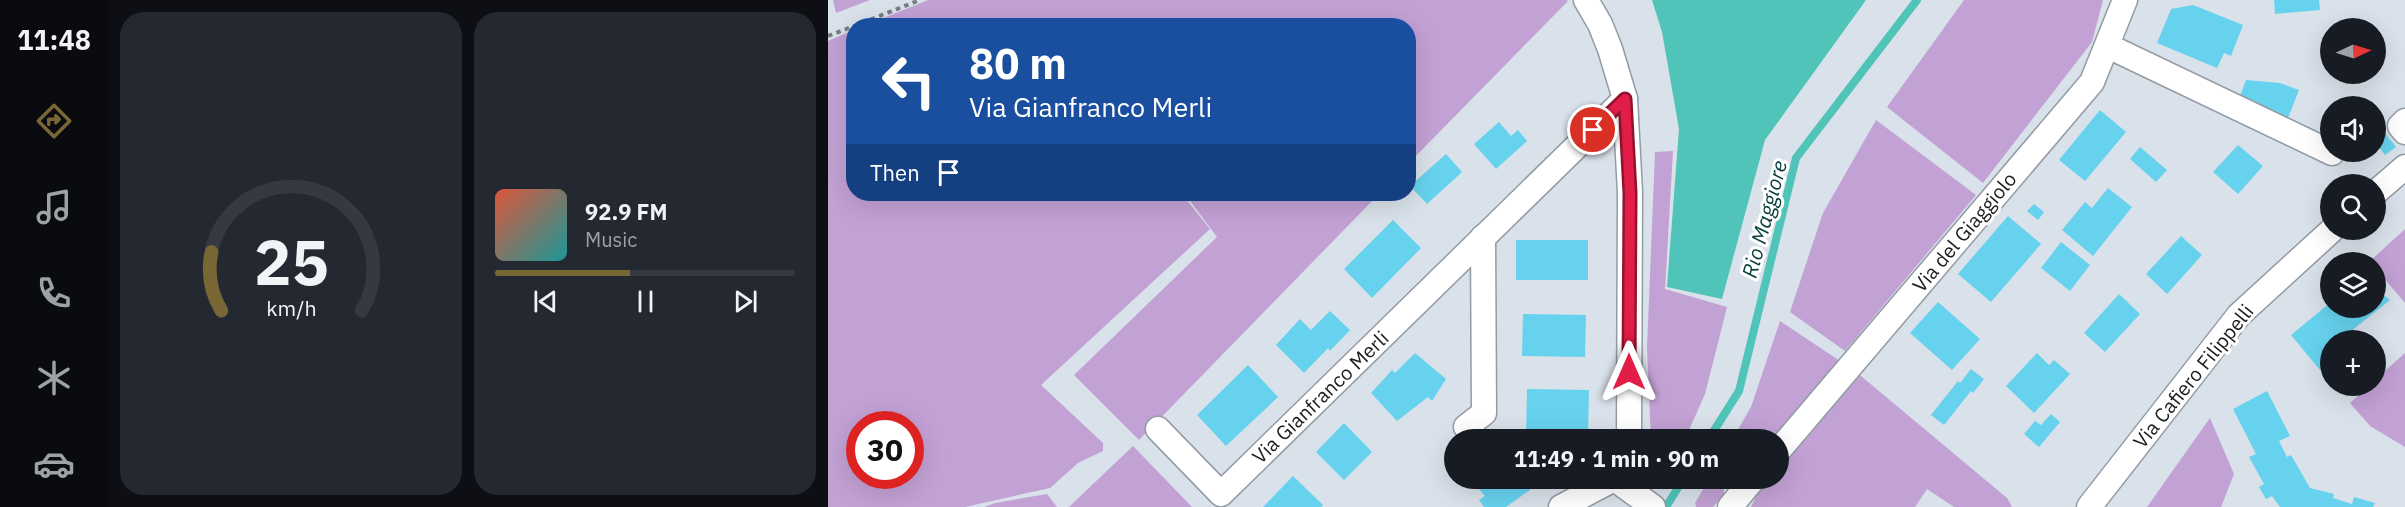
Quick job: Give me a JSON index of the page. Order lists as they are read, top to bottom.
{
  "streets": {
    "street": ["Via del Giaggiolo", "Via Cafiero Filippelli", "Via Gianfranco Merli"]
  },
  "water": ["Rio Maggiore"],
  "north": "right",
  "page": {
    "tabs": "11:48",
    "map_buttons": "+",
    "turn": ["80 m", "Via Gianfranco Merli"],
    "then": "Then",
    "song": ["92.9 FM", "Music"],
    "limit": "30",
    "trip": "11:49 · 1 min · 90 m",
    "gauge": ["25", "km/h"]
  }
}
